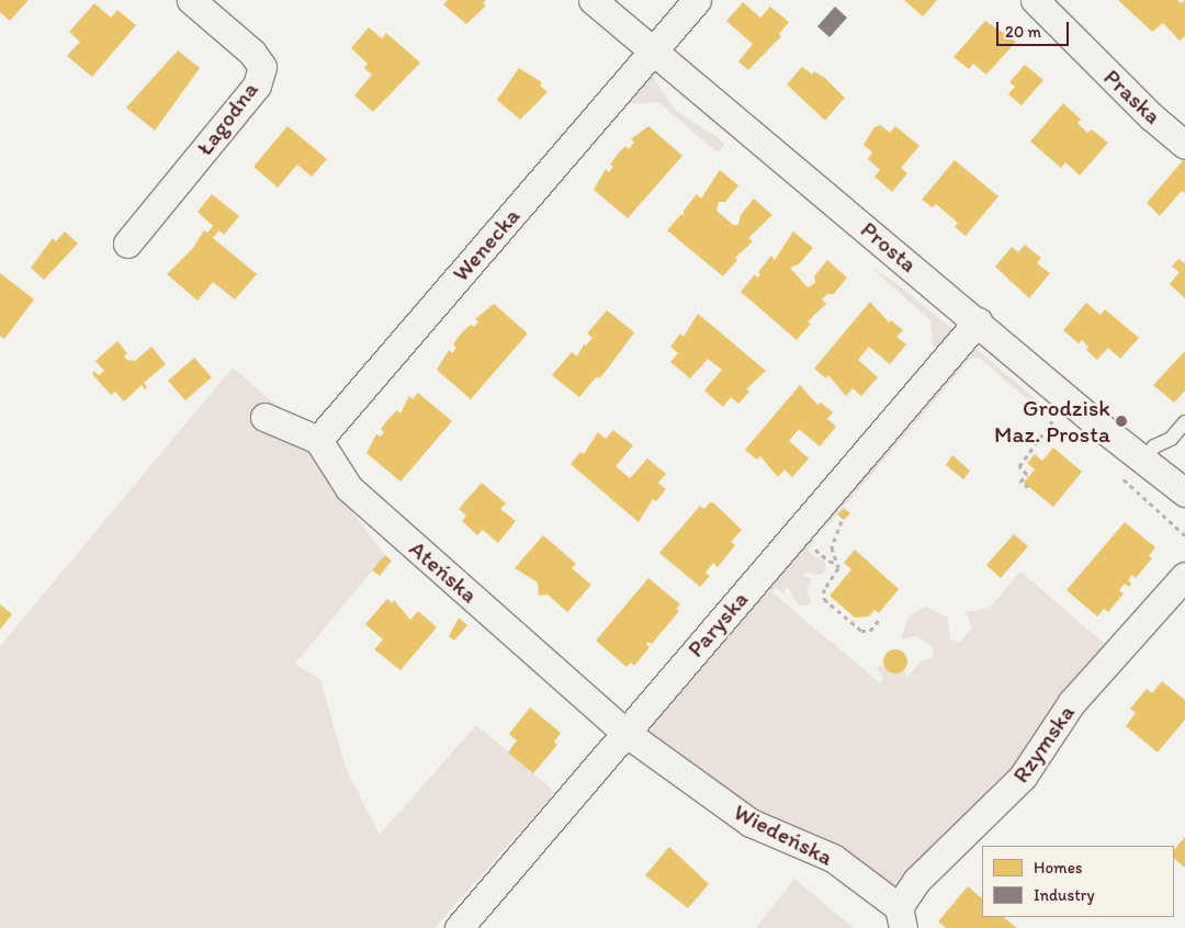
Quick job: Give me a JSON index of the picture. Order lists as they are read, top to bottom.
{
  "streets": {
    "street": [
      "Praska",
      "Łagodna",
      "Wenecka",
      "Prosta",
      "Ateńska",
      "Paryska",
      "Rzymska",
      "Wiedeńska"
    ]
  },
  "crossings": [
    ["Wenecka", "Prosta"],
    ["Wenecka", "Ateńska"],
    ["Prosta", "Paryska"],
    ["Ateńska", "Paryska"],
    ["Ateńska", "Wiedeńska"],
    ["Paryska", "Wiedeńska"],
    ["Rzymska", "Wiedeńska"]
  ],
  "places": ["Grodzisk Maz. Prosta"],
  "legend": ["Homes", "Industry"],
  "scale_bar": "20 m"
}
